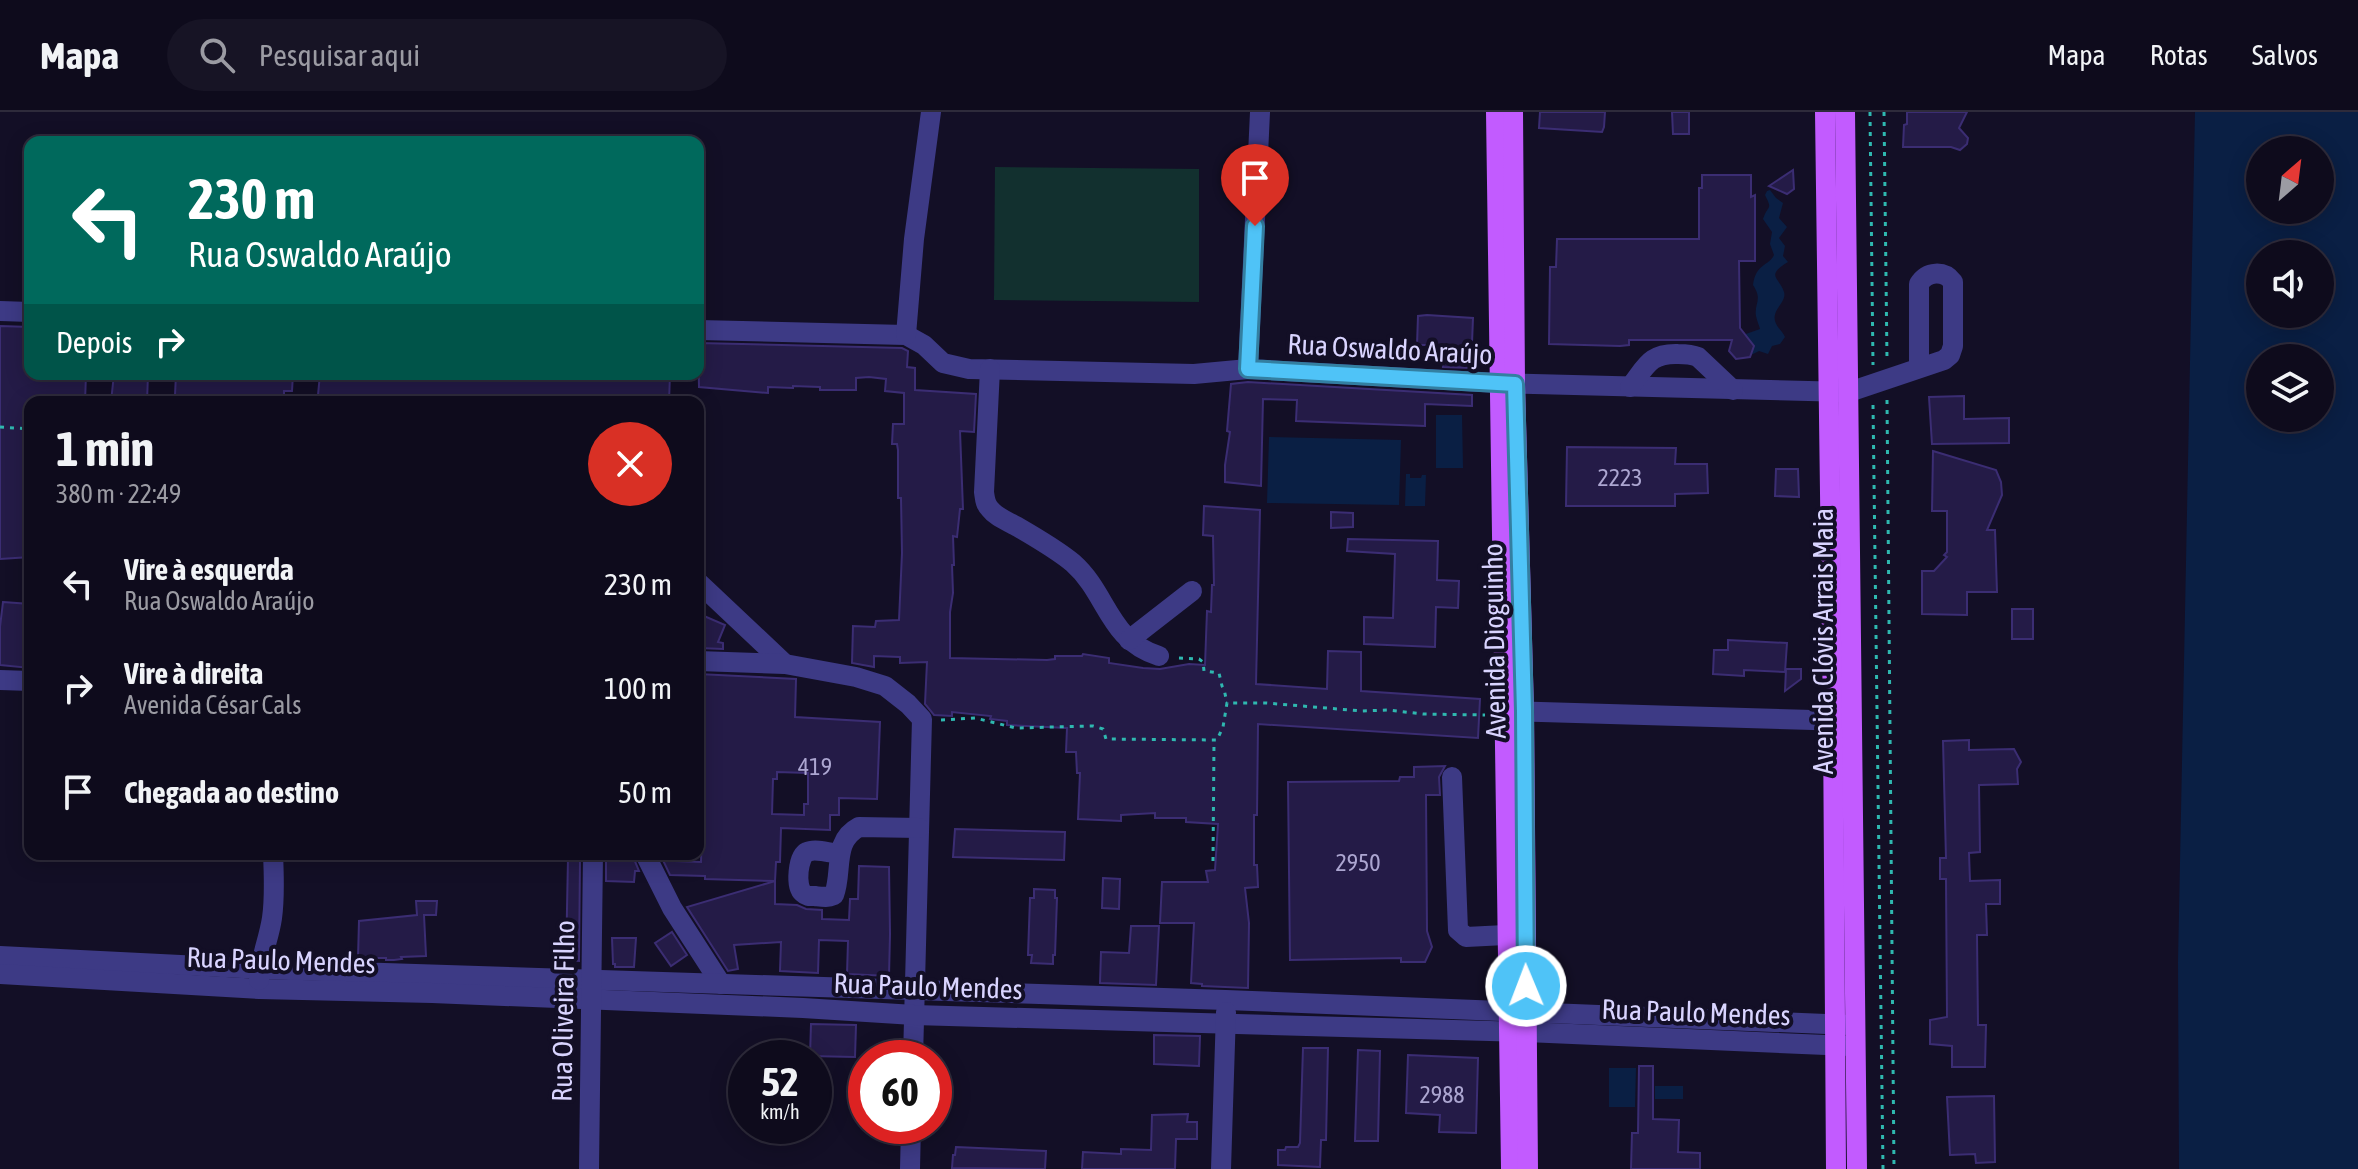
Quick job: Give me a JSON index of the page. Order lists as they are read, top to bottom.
{
  "streets": {
    "main road": ["Avenida Dioguinho", "Avenida Clóvis Arrais Maia"],
    "street": ["Rua Oswaldo Araújo", "Rua Paulo Mendes", "Rua Oliveira Filho"]
  },
  "crossings": [
    ["Rua Oswaldo Araújo", "Avenida Dioguinho"],
    ["Rua Oswaldo Araújo", "Avenida Clóvis Arrais Maia"],
    ["Avenida Dioguinho", "Rua Paulo Mendes"],
    ["Avenida Clóvis Arrais Maia", "Rua Paulo Mendes"],
    ["Rua Paulo Mendes", "Rua Oliveira Filho"]
  ],
  "house_numbers": [
    "2223",
    "419",
    "2950",
    "2988"
  ],
  "north": "top right",
  "page": {
    "header": "Mapa",
    "search": "Pesquisar aqui",
    "nav": ["Mapa", "Rotas", "Salvos"],
    "turn": ["230 m", "Rua Oswaldo Araújo"],
    "then": "Depois",
    "heading": ["1 min", "380 m · 22:49"],
    "list": [
      {
        "name": "Vire à esquerda",
        "note": "Rua Oswaldo Araújo",
        "value": "230 m"
      },
      {
        "name": "Vire à direita",
        "note": "Avenida César Cals",
        "value": "100 m"
      },
      {
        "name": "Chegada ao destino",
        "value": "50 m"
      }
    ],
    "speed": "52 km/h",
    "limit": "60"
  }
}
